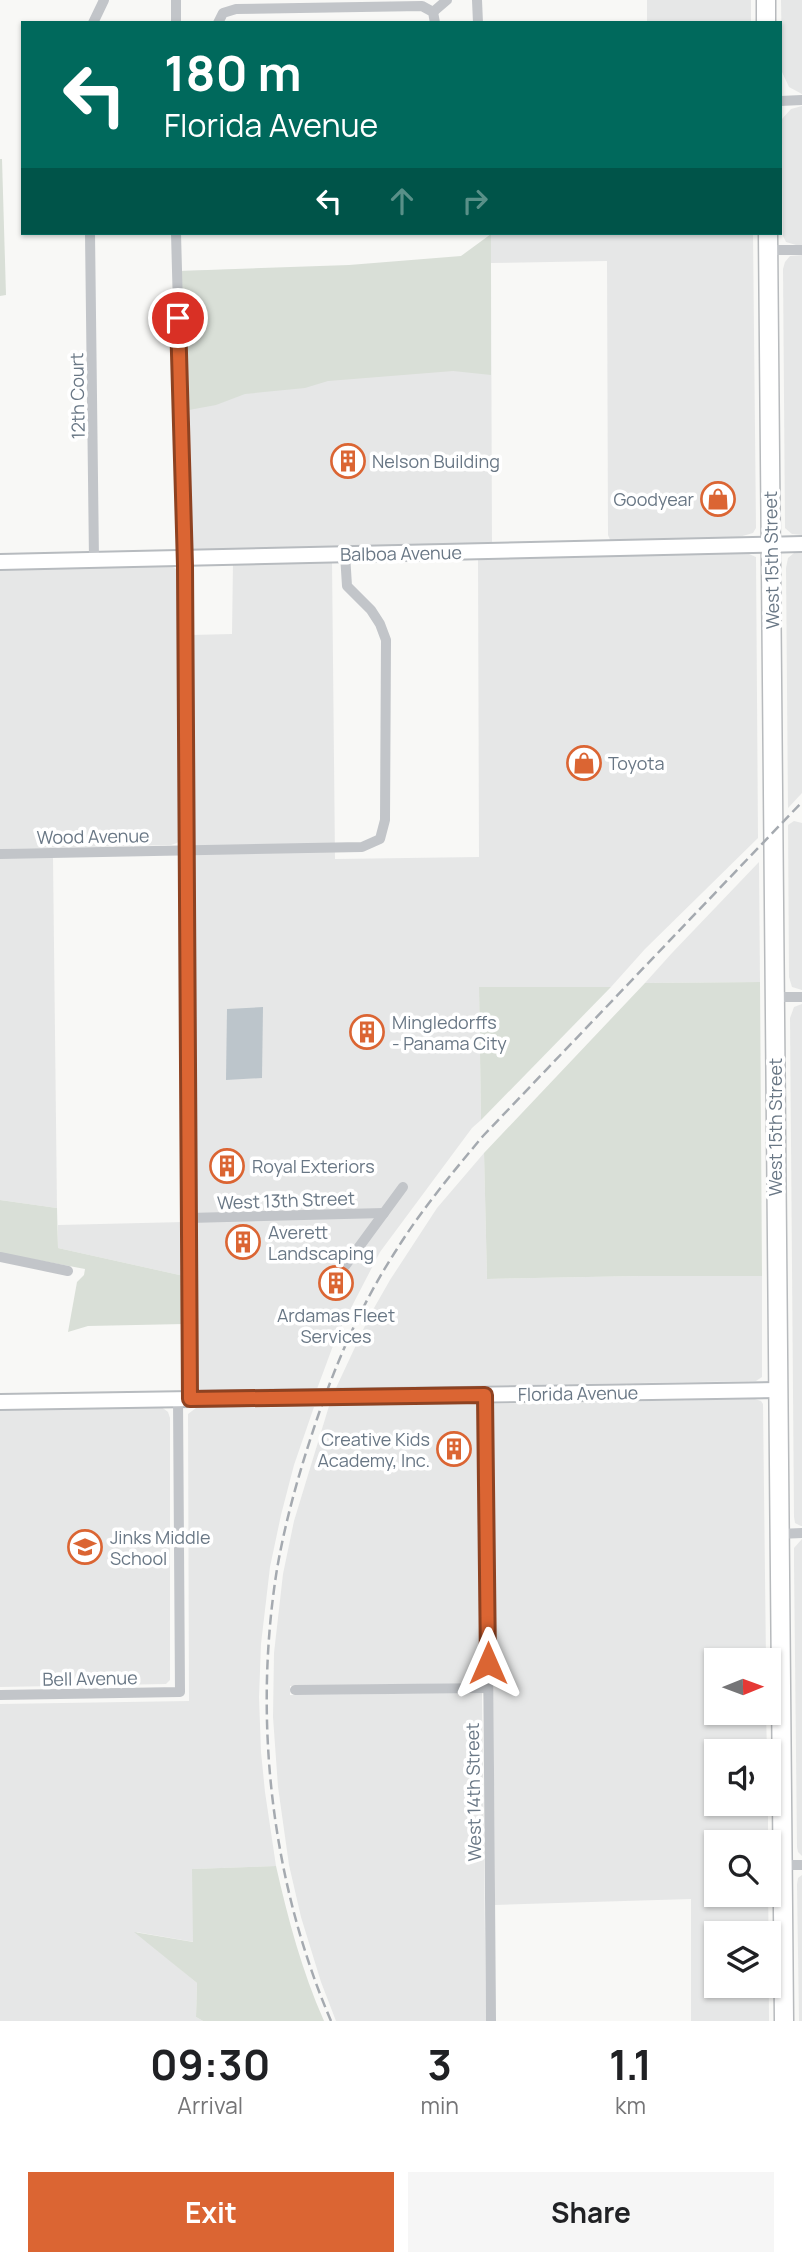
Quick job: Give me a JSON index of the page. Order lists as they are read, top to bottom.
{
  "streets": {
    "highway": ["West 15th Street"],
    "street": [
      "12th Court",
      "Balboa Avenue",
      "Wood Avenue",
      "West 13th Street",
      "Florida Avenue",
      "Bell Avenue",
      "West 14th Street"
    ]
  },
  "crossings": [
    ["12th Court", "Balboa Avenue"],
    ["Balboa Avenue", "West 15th Street"],
    ["Balboa Avenue", "Wood Avenue"],
    ["West 15th Street", "Florida Avenue"],
    ["Florida Avenue", "Bell Avenue"],
    ["Florida Avenue", "West 14th Street"]
  ],
  "places": {
    "building": [
      "Nelson Building",
      "Mingledorffs - Panama City",
      "Royal Exteriors",
      "Averett Landscaping",
      "Ardamas Fleet Services",
      "Creative Kids Academy, Inc."
    ],
    "shop": ["Goodyear", "Toyota"],
    "school or university": ["Jinks Middle School"]
  },
  "north": "right",
  "page": {
    "turn": ["180 m", "Florida Avenue"],
    "eta": [
      "09:30",
      "Arrival",
      "3",
      "min",
      "1.1",
      "km"
    ],
    "buttons": ["Exit", "Share"]
  }
}
